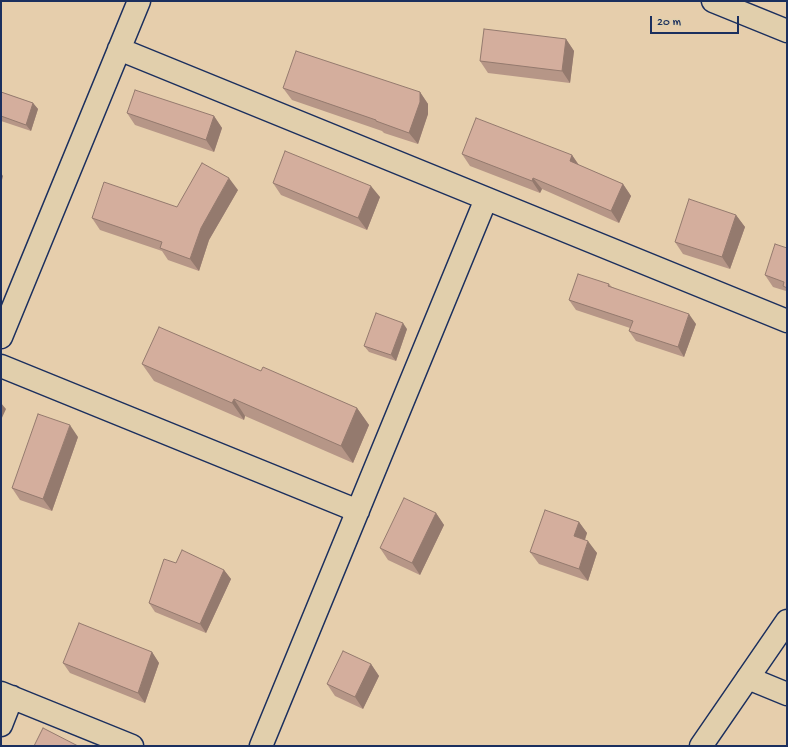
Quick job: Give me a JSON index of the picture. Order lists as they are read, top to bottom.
{
  "scale_bar": "20 m"
}
